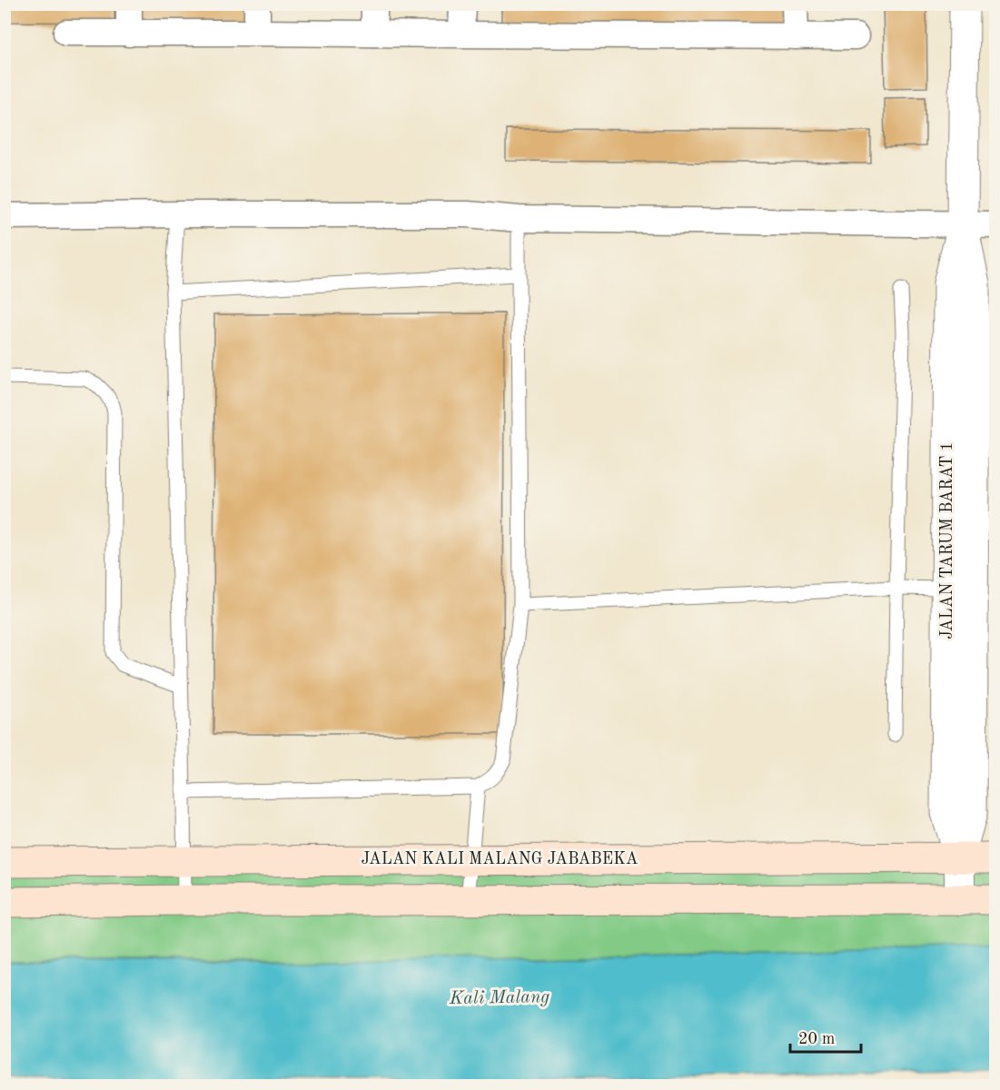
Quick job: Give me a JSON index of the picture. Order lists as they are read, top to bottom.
{
  "streets": {
    "main road": ["JALAN KALI MALANG JABABEKA"],
    "street": ["JALAN TARUM BARAT 1"]
  },
  "crossings": [
    ["JALAN TARUM BARAT 1", "JALAN KALI MALANG JABABEKA"]
  ],
  "water": ["Kali Malang"],
  "scale_bar": "20 m"
}
